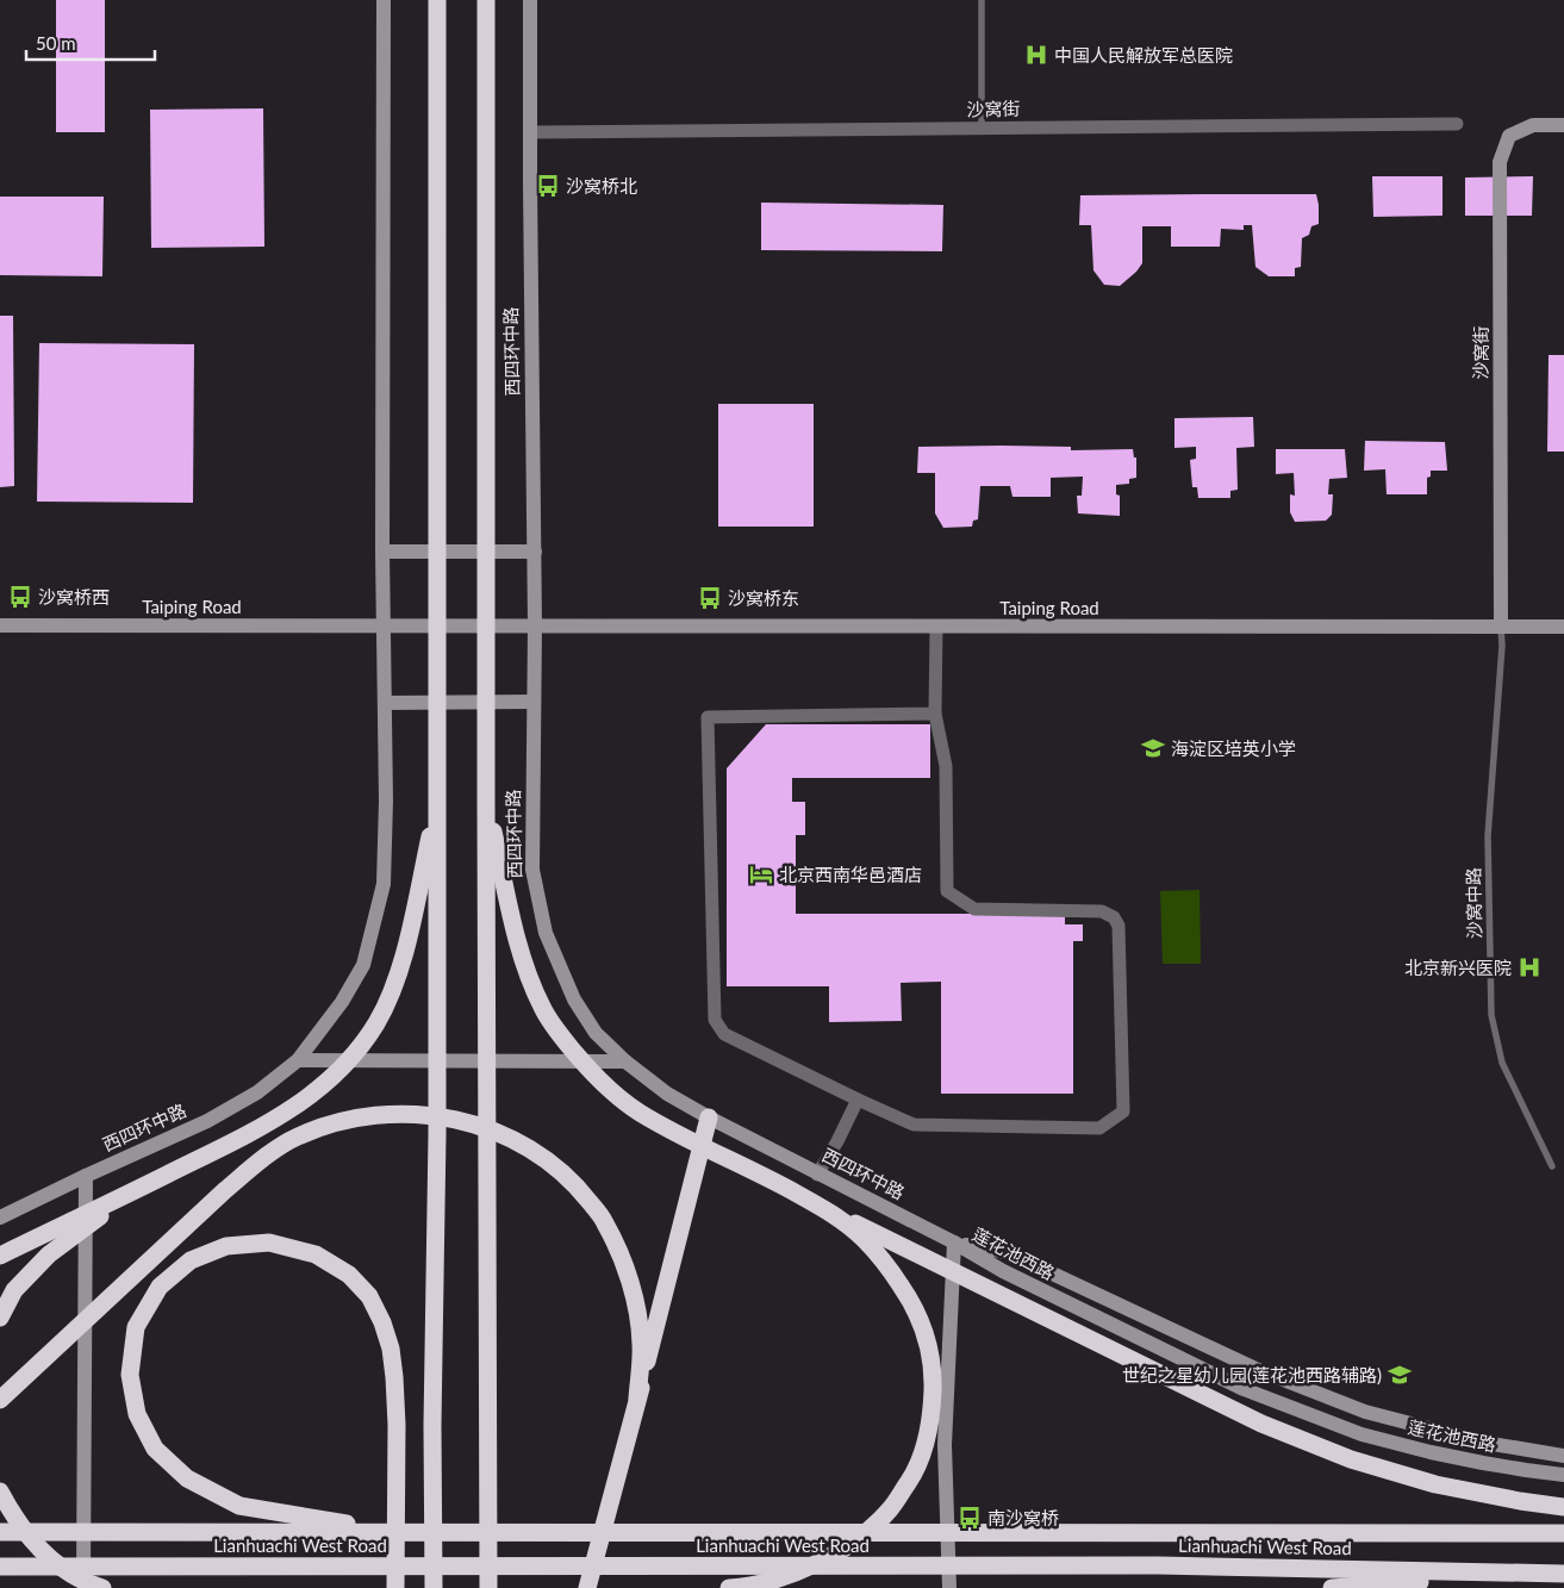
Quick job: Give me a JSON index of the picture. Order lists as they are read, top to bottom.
{
  "streets": {
    "highway": ["西四环中路", "Lianhuachi West Road"],
    "street": ["沙窝街", "Taiping Road", "莲花池西路"],
    "lane": ["沙窝中路"]
  },
  "crossings": [
    ["沙窝街", "西四环中路"],
    ["沙窝街", "Taiping Road"],
    ["沙窝街", "沙窝中路"],
    ["西四环中路", "Taiping Road"],
    ["西四环中路", "莲花池西路"],
    ["Taiping Road", "沙窝中路"]
  ],
  "places": {
    "hospital": ["中国人民解放军总医院", "北京新兴医院"],
    "bus stop": [
      "沙窝桥北",
      "沙窝桥西",
      "沙窝桥东",
      "南沙窝桥"
    ],
    "school or university": ["海淀区培英小学", "世纪之星幼儿园(莲花池西路辅路)"],
    "hotel": ["北京西南华邑酒店"]
  },
  "scale_bar": "50 m"
}
